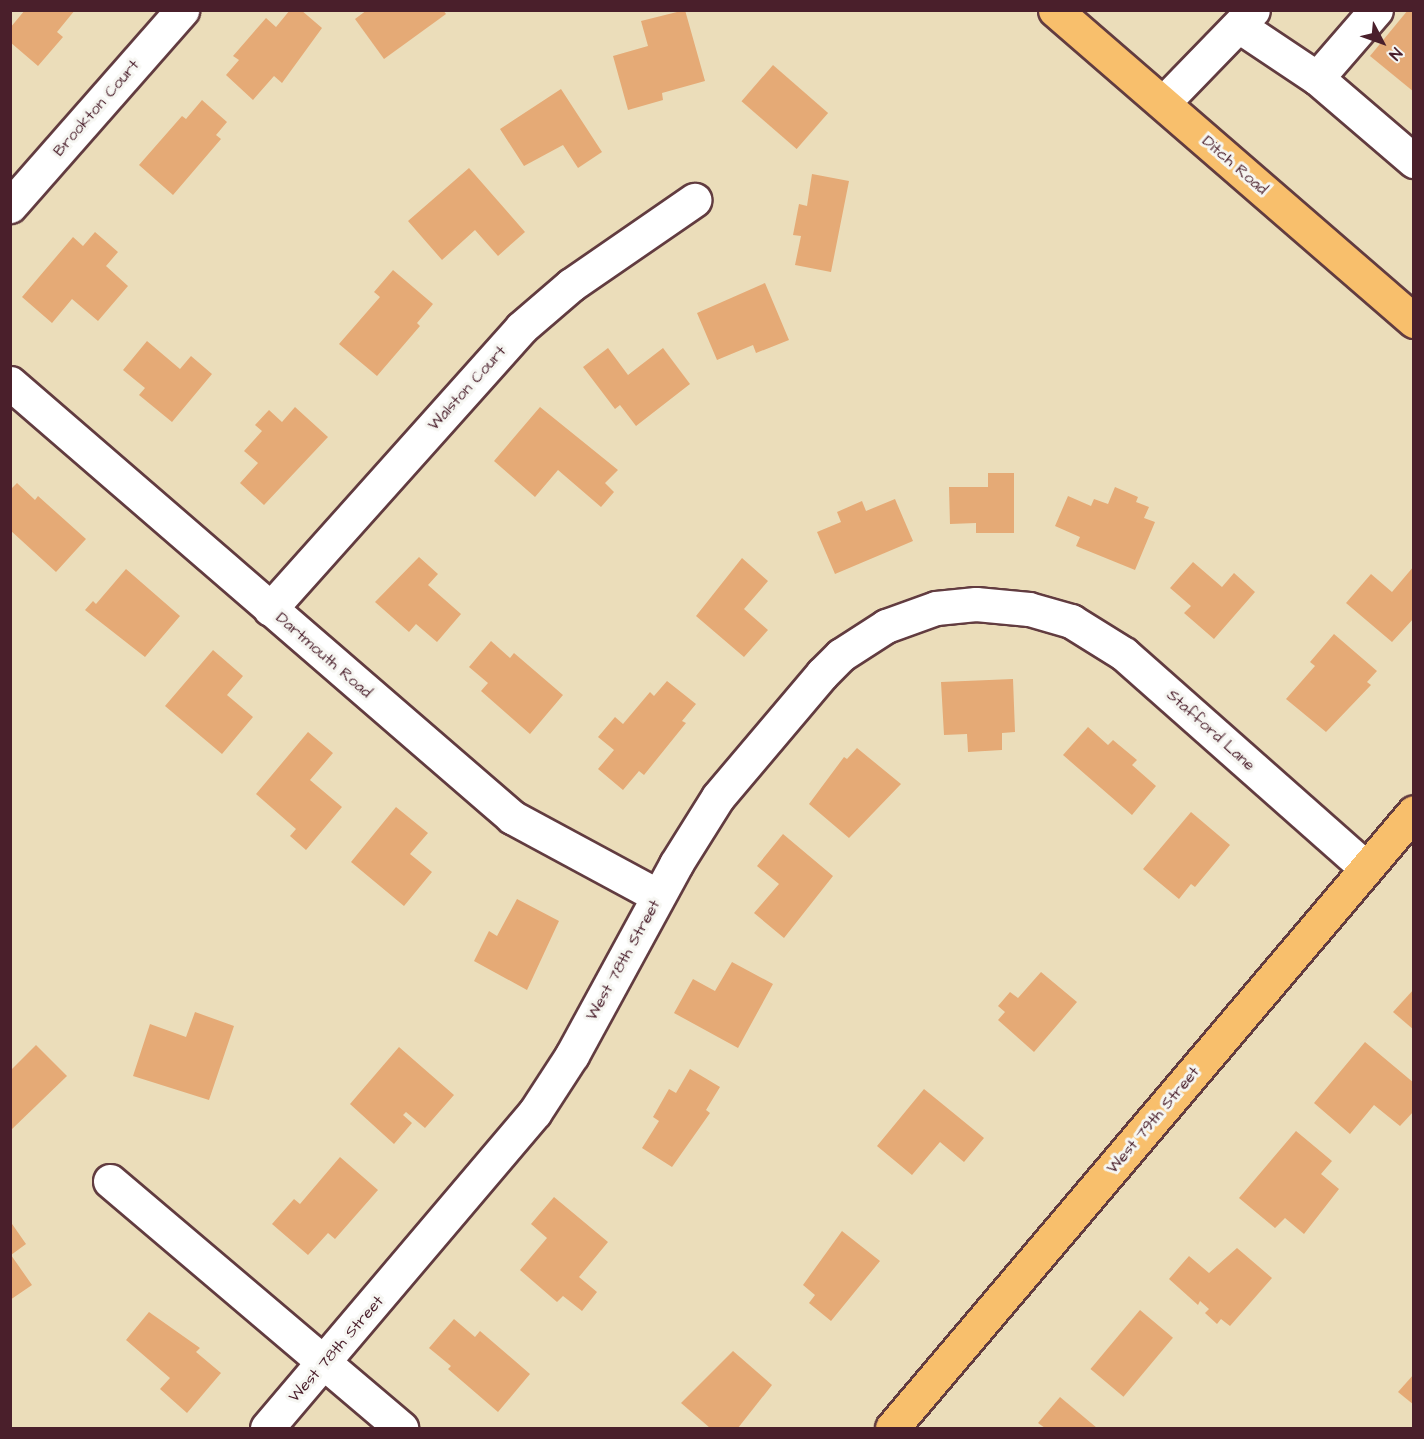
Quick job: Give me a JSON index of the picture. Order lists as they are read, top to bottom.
{
  "streets": {
    "main road": ["Ditch Road", "West 79th Street"],
    "street": [
      "Brookton Court",
      "Walston Court",
      "Dartmouth Road",
      "Stafford Lane",
      "West 78th Street"
    ]
  },
  "crossings": [
    ["Walston Court", "Dartmouth Road"],
    ["Dartmouth Road", "West 78th Street"],
    ["Stafford Lane", "West 78th Street"],
    ["Stafford Lane", "West 79th Street"]
  ],
  "north": "bottom right"
}
